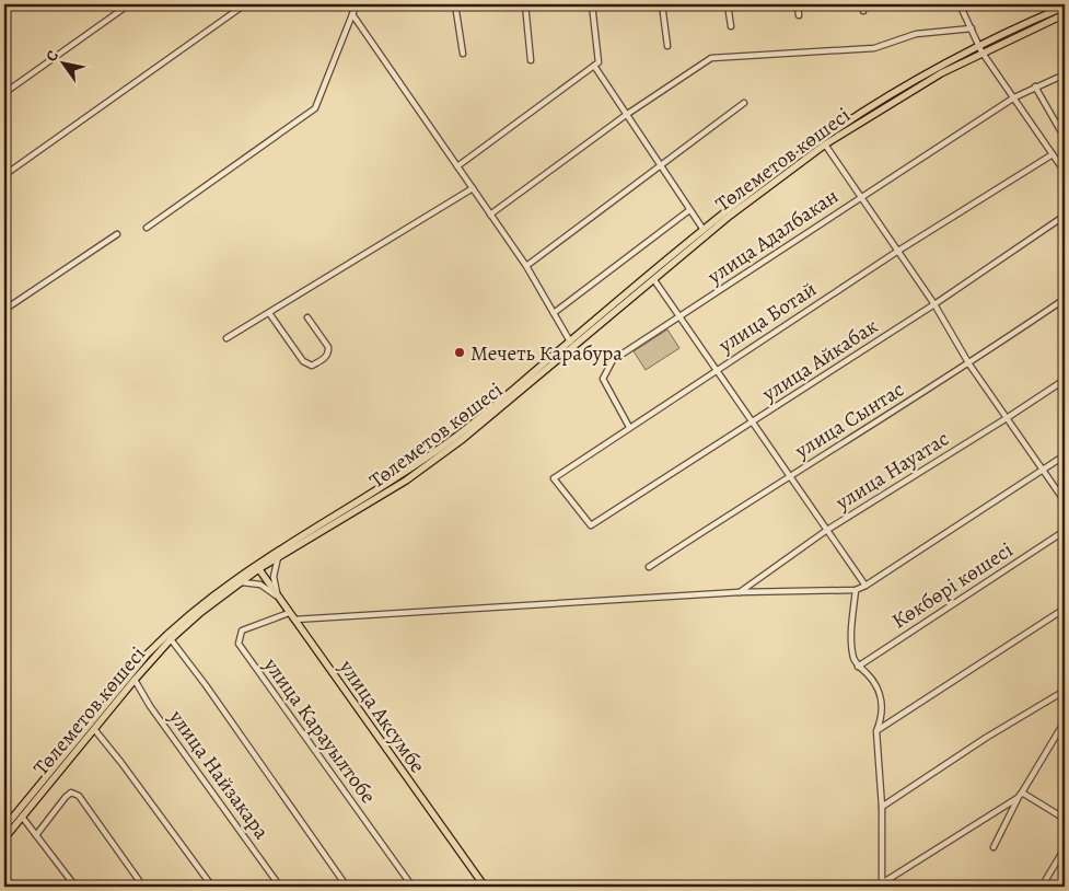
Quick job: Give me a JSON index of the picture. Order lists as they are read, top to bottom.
{
  "streets": {
    "main road": ["Төлеметов көшесі", "улица Аксумбе"],
    "street": [
      "улица Адалбакан",
      "улица Ботай",
      "улица Айкабак",
      "улица Сынтас",
      "улица Науатас",
      "Көкбөрі көшесі",
      "улица Карауылтобе",
      "улица Найзакара"
    ]
  },
  "crossings": [
    ["Төлеметов көшесі", "улица Аксумбе"],
    ["Төлеметов көшесі", "улица Найзакара"],
    ["улица Адалбакан", "улица Ботай"],
    ["улица Ботай", "улица Айкабак"],
    ["улица Аксумбе", "улица Карауылтобе"]
  ],
  "places": ["Мечеть Карабура"],
  "north": "top left"
}
